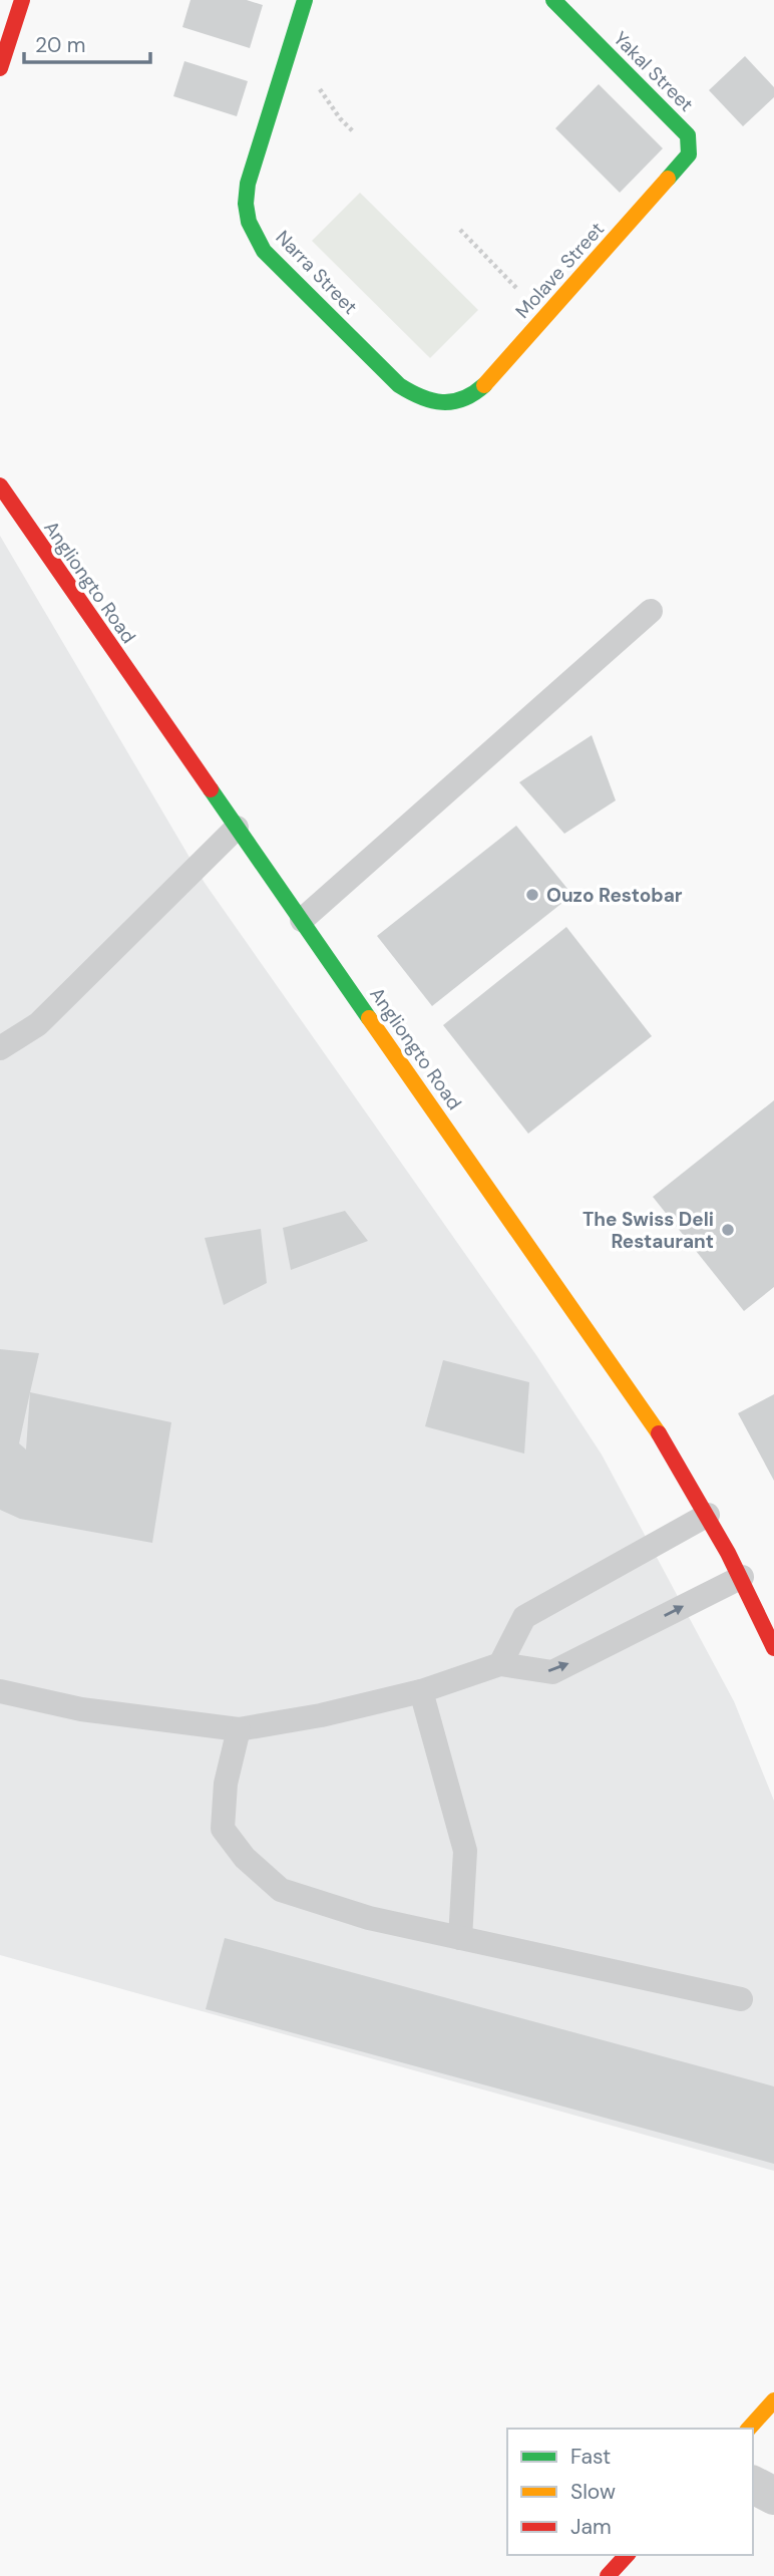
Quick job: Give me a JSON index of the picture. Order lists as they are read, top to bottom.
{
  "streets": {
    "main road": [
      "Yakal Street",
      "Molave Street",
      "Narra Street",
      "Angliongto Road"
    ]
  },
  "crossings": [
    ["Yakal Street", "Molave Street"],
    ["Molave Street", "Narra Street"]
  ],
  "places": ["Ouzo Restobar", "The Swiss Deli Restaurant"],
  "legend": ["Fast", "Slow", "Jam"],
  "scale_bar": "20 m"
}
